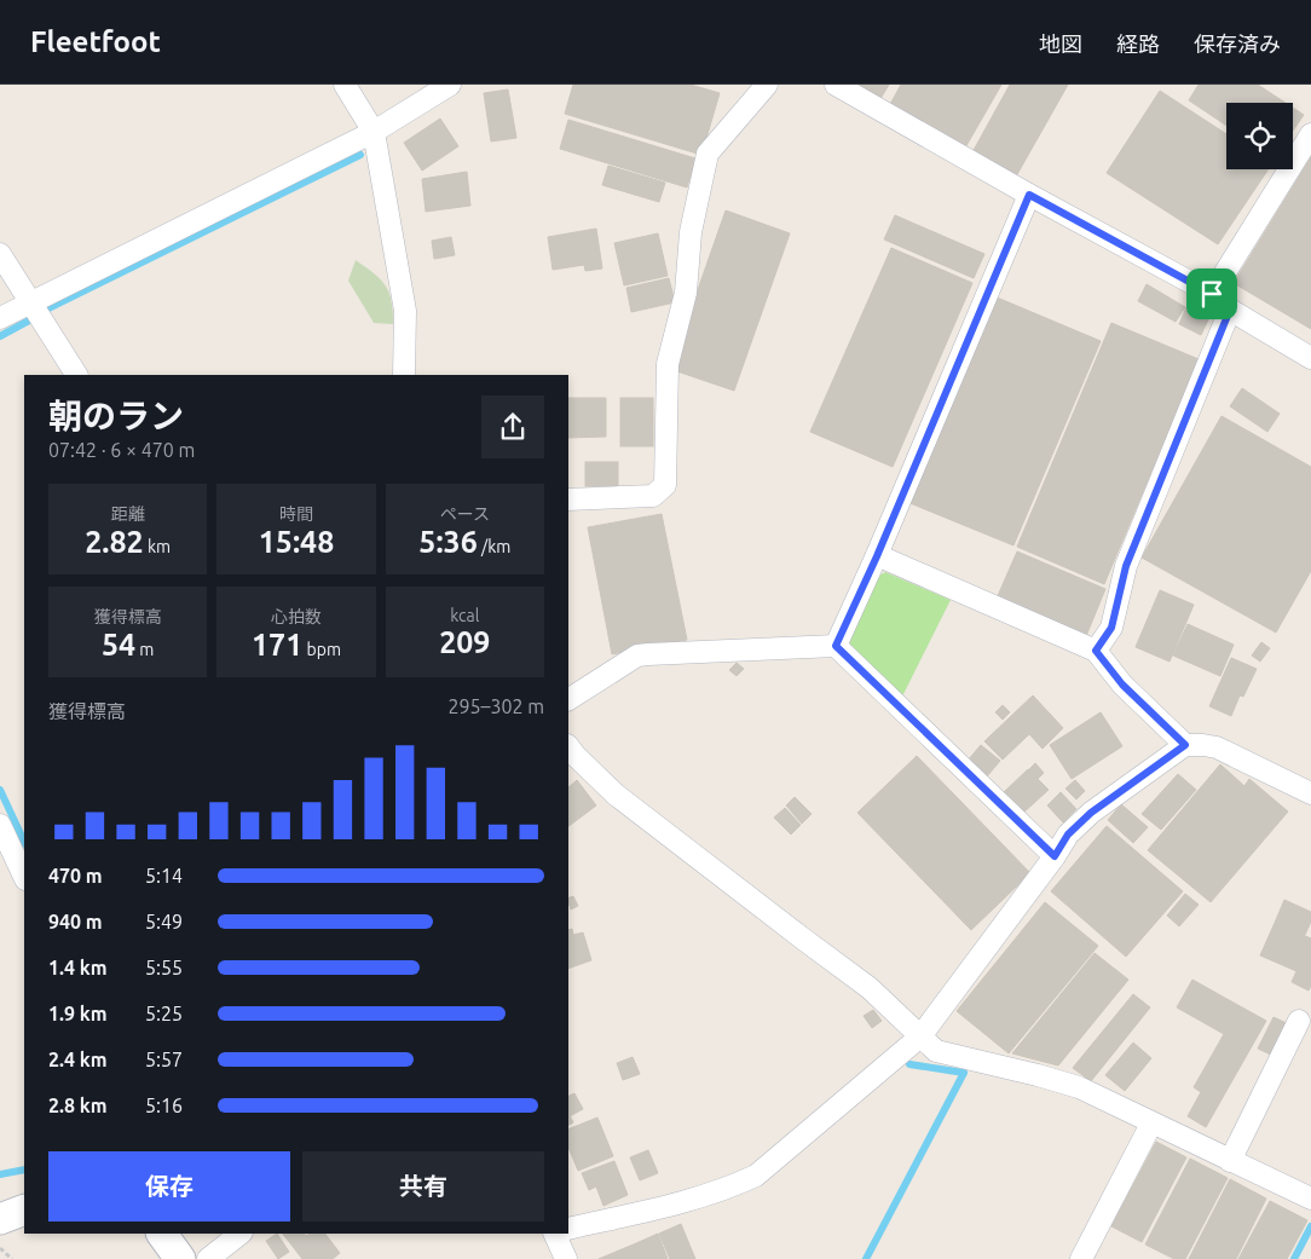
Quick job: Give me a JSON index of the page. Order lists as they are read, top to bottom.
{
  "page": {
    "header": "Fleetfoot",
    "nav": ["地図", "経路", "保存済み"],
    "heading": ["朝のラン", "07:42 · 6 × 470 m"],
    "stats": [
      ["距離", "2.82 km"],
      ["時間", "15:48"],
      ["ペース", "5:36 /km"],
      ["獲得標高", "54 m"],
      ["心拍数", "171 bpm"],
      ["kcal", "209"]
    ],
    "chart": ["獲得標高", "295–302 m"],
    "list": [
      {
        "name": "470 m",
        "note": "5:14"
      },
      {
        "name": "940 m",
        "note": "5:49"
      },
      {
        "name": "1.4 km",
        "note": "5:55"
      },
      {
        "name": "1.9 km",
        "note": "5:25"
      },
      {
        "name": "2.4 km",
        "note": "5:57"
      },
      {
        "name": "2.8 km",
        "note": "5:16"
      }
    ],
    "buttons": ["保存", "共有"]
  }
}
